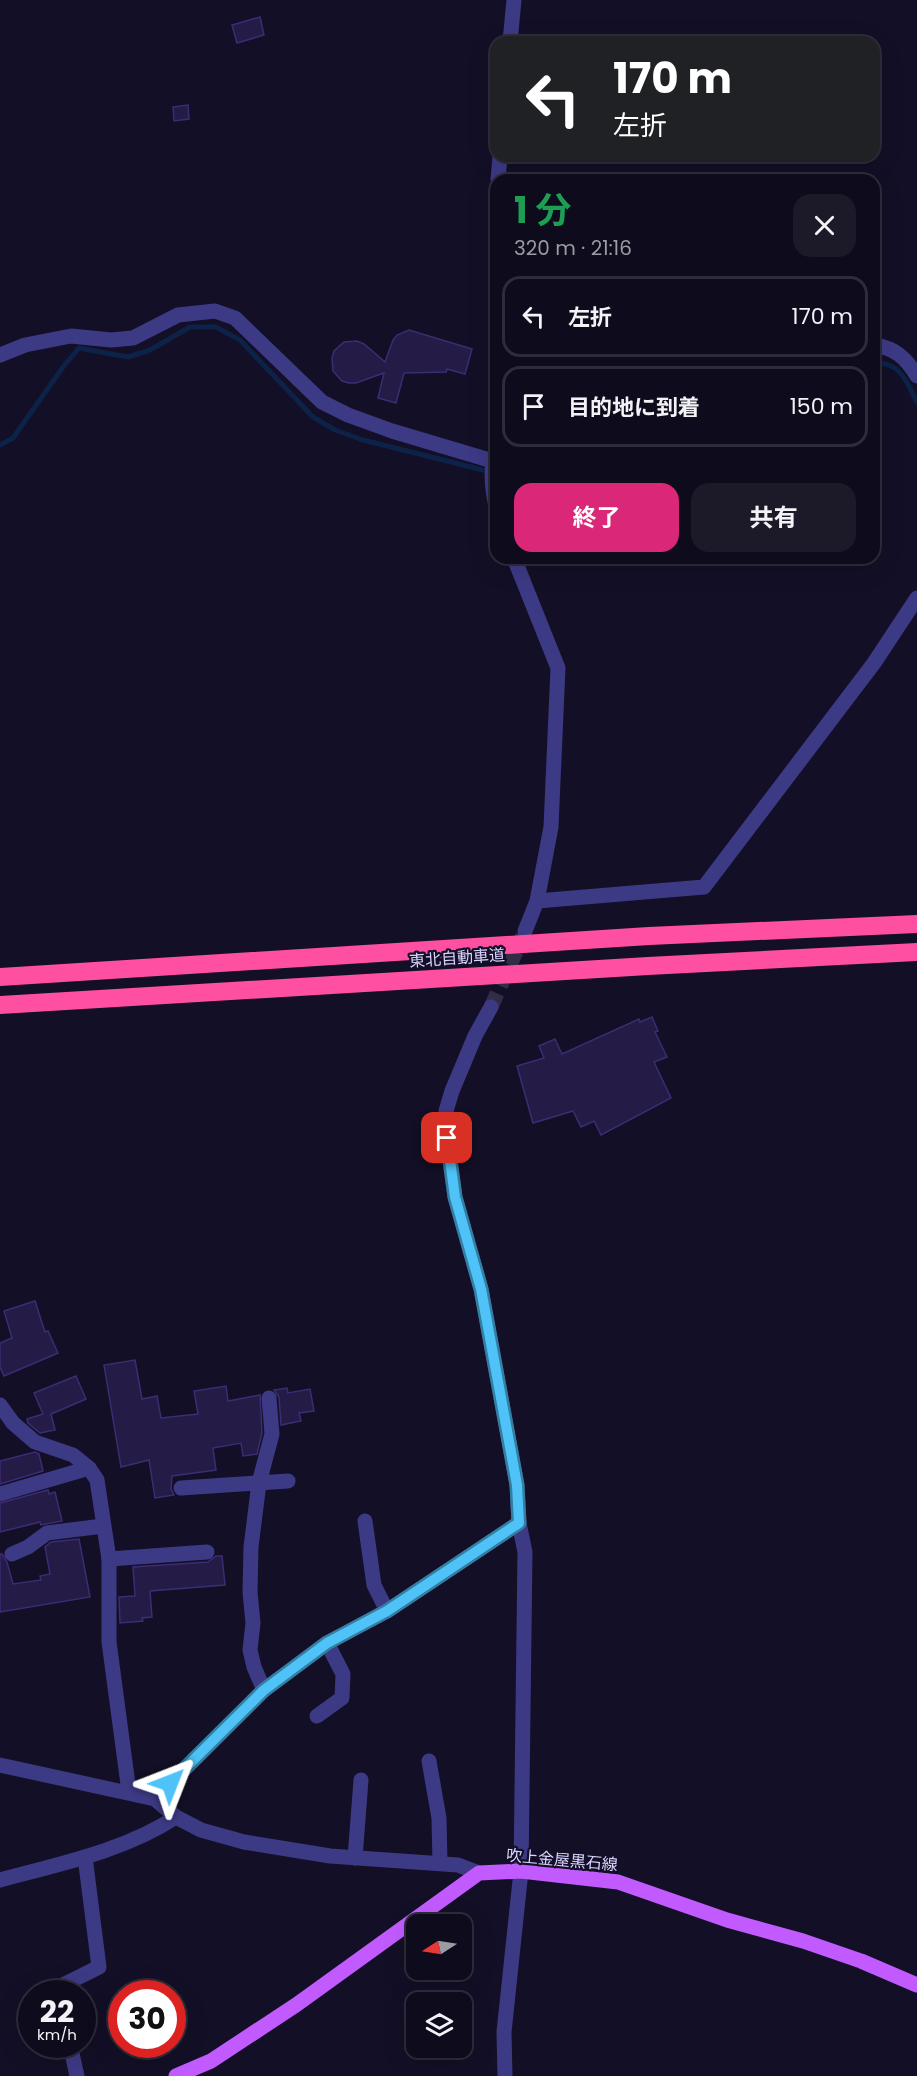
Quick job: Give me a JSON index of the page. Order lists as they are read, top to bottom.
{
  "streets": {
    "highway": ["東北自動車道"],
    "main road": ["吹上金屋黒石線"]
  },
  "north": "left",
  "page": {
    "turn": ["170 m", "左折"],
    "heading": ["1 分", "320 m · 21:16"],
    "list": [
      {
        "name": "左折",
        "value": "170 m"
      },
      {
        "name": "目的地に到着",
        "value": "150 m"
      }
    ],
    "buttons": ["終了", "共有"],
    "speed": "22 km/h",
    "limit": "30"
  }
}
